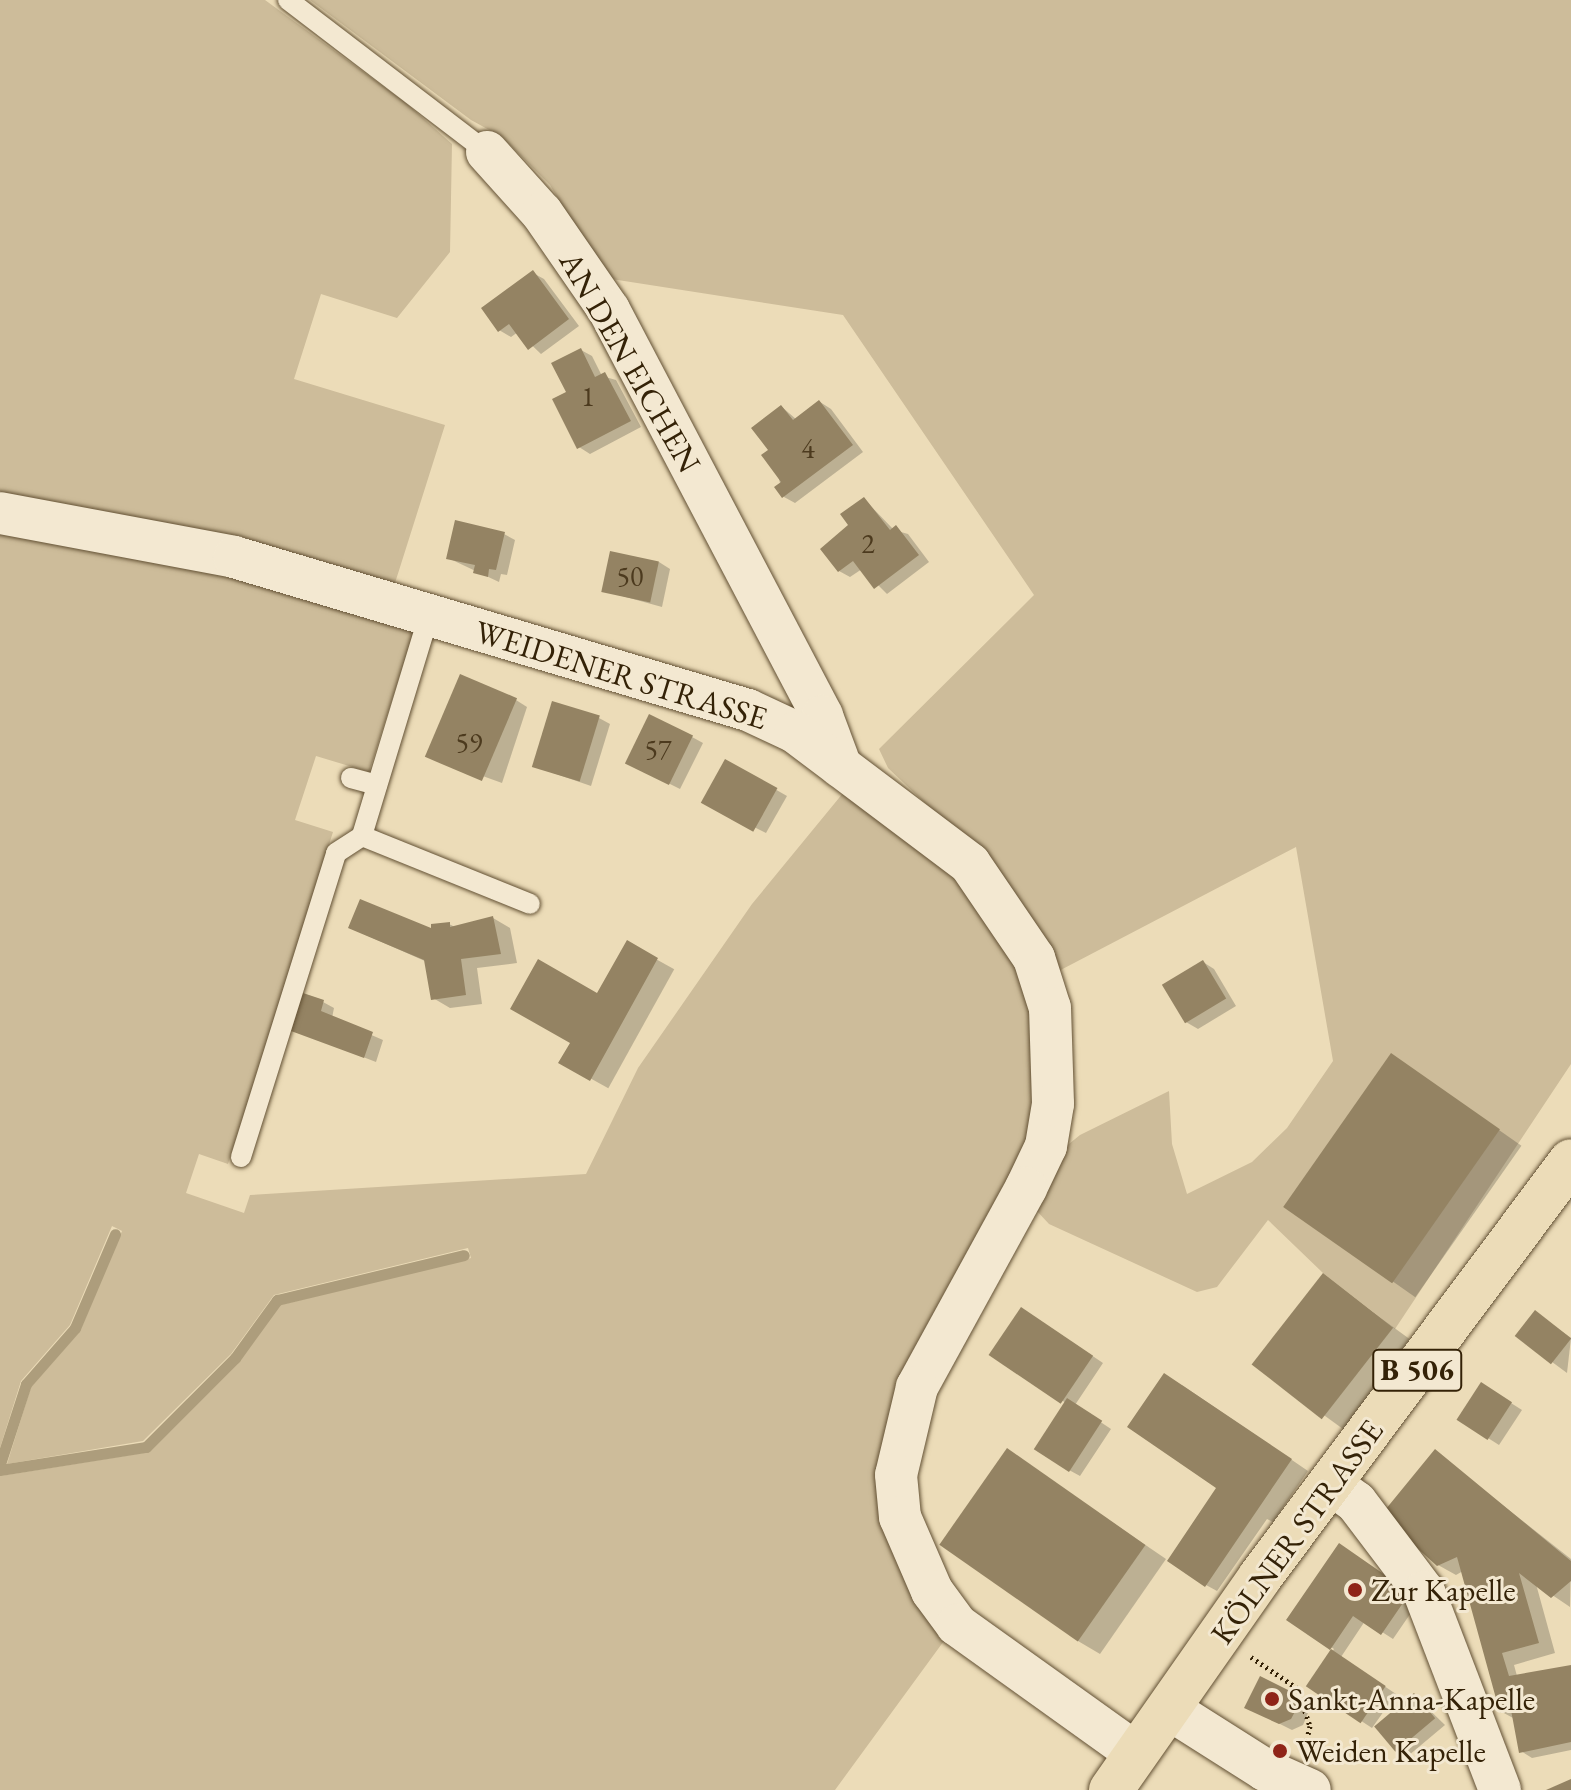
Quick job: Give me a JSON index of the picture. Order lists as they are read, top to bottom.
{
  "streets": {
    "main road": ["B 506", "KÖLNER STRASSE"],
    "street": ["AN DEN EICHEN", "WEIDENER STRASSE"]
  },
  "crossings": [
    ["AN DEN EICHEN", "WEIDENER STRASSE"],
    ["WEIDENER STRASSE", "KÖLNER STRASSE"]
  ],
  "places": ["Zur Kapelle", "Sankt-Anna-Kapelle", "Weiden Kapelle"],
  "house_numbers": [
    "1",
    "4",
    "2",
    "50",
    "59",
    "57"
  ]
}
